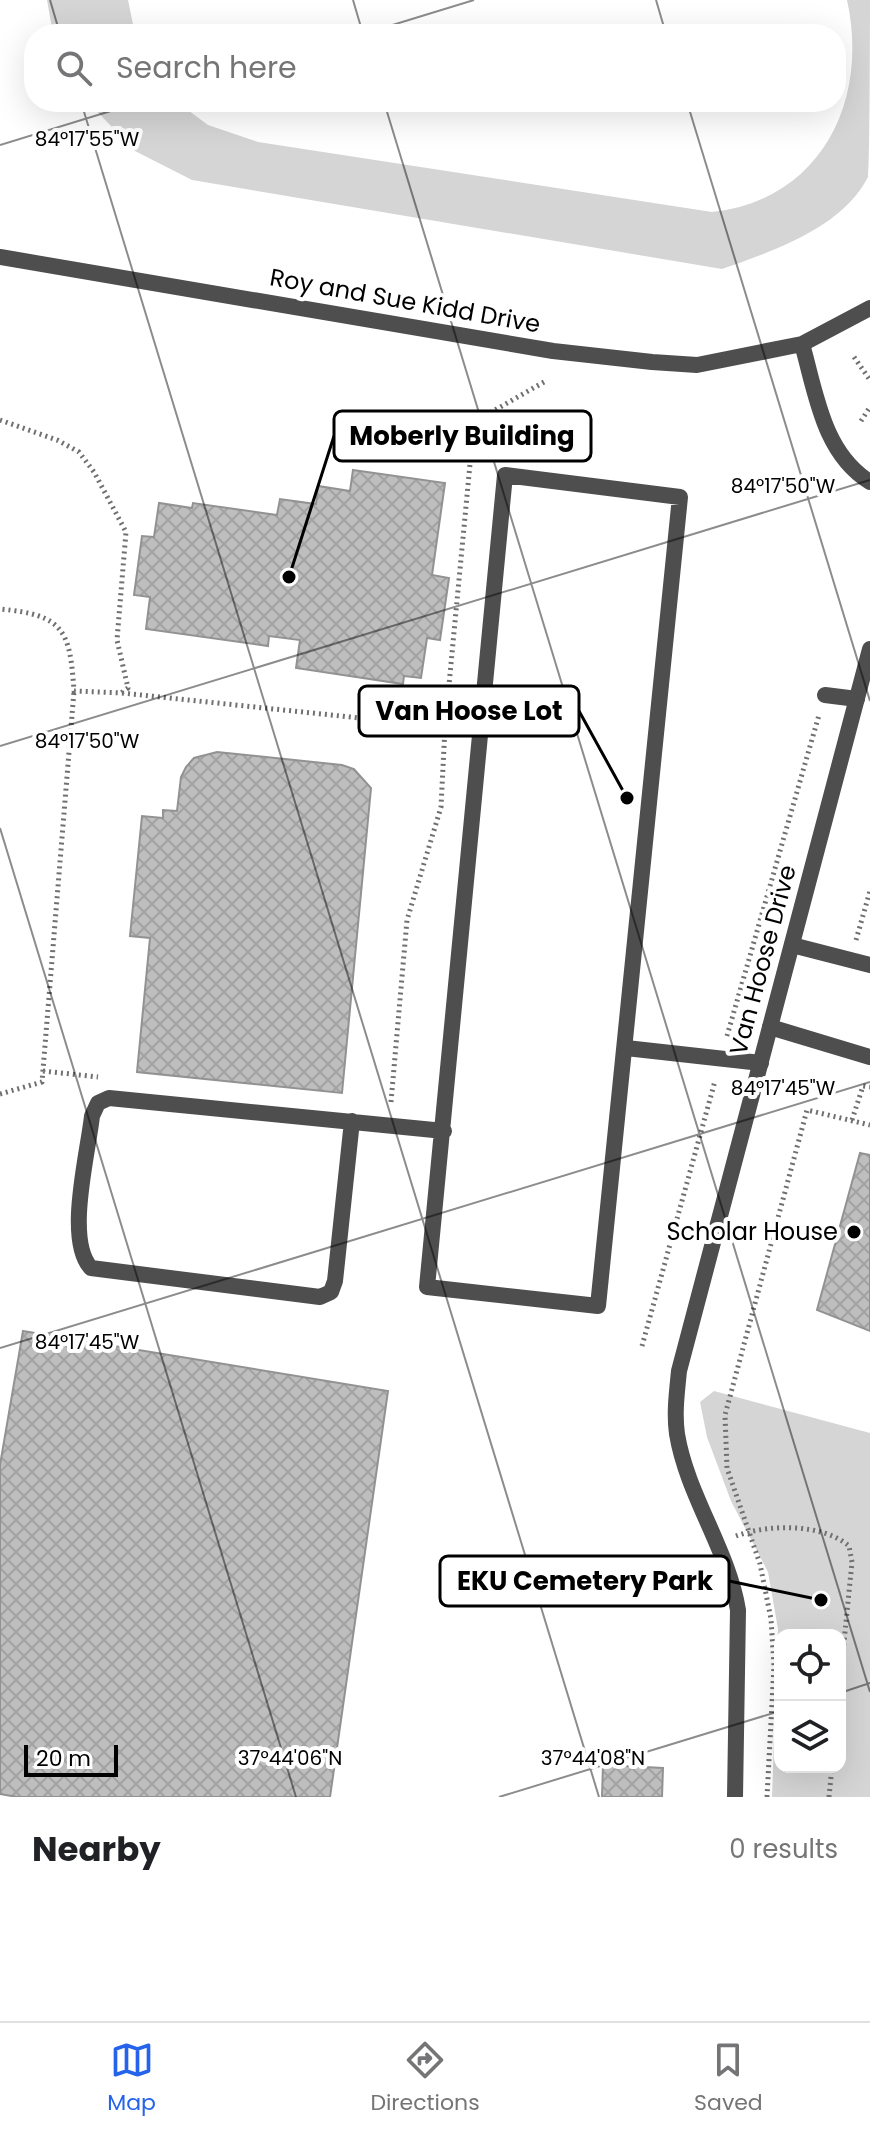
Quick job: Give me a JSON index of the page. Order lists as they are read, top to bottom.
{
  "streets": {
    "street": ["Roy and Sue Kidd Drive", "Van Hoose Drive"]
  },
  "places": [
    "Moberly Building",
    "Van Hoose Lot",
    "Scholar House",
    "EKU Cemetery Park"
  ],
  "scale_bar": "20 m",
  "page": {
    "search": "Search here",
    "scale": "20 m",
    "heading": ["Nearby", "0 results"],
    "nav": ["Map", "Directions", "Saved"]
  },
  "coordinates": [
    "84°17'55\"W",
    "84°17'50\"W",
    "84°17'45\"W",
    "37°44'06\"N",
    "37°44'08\"N"
  ]
}
